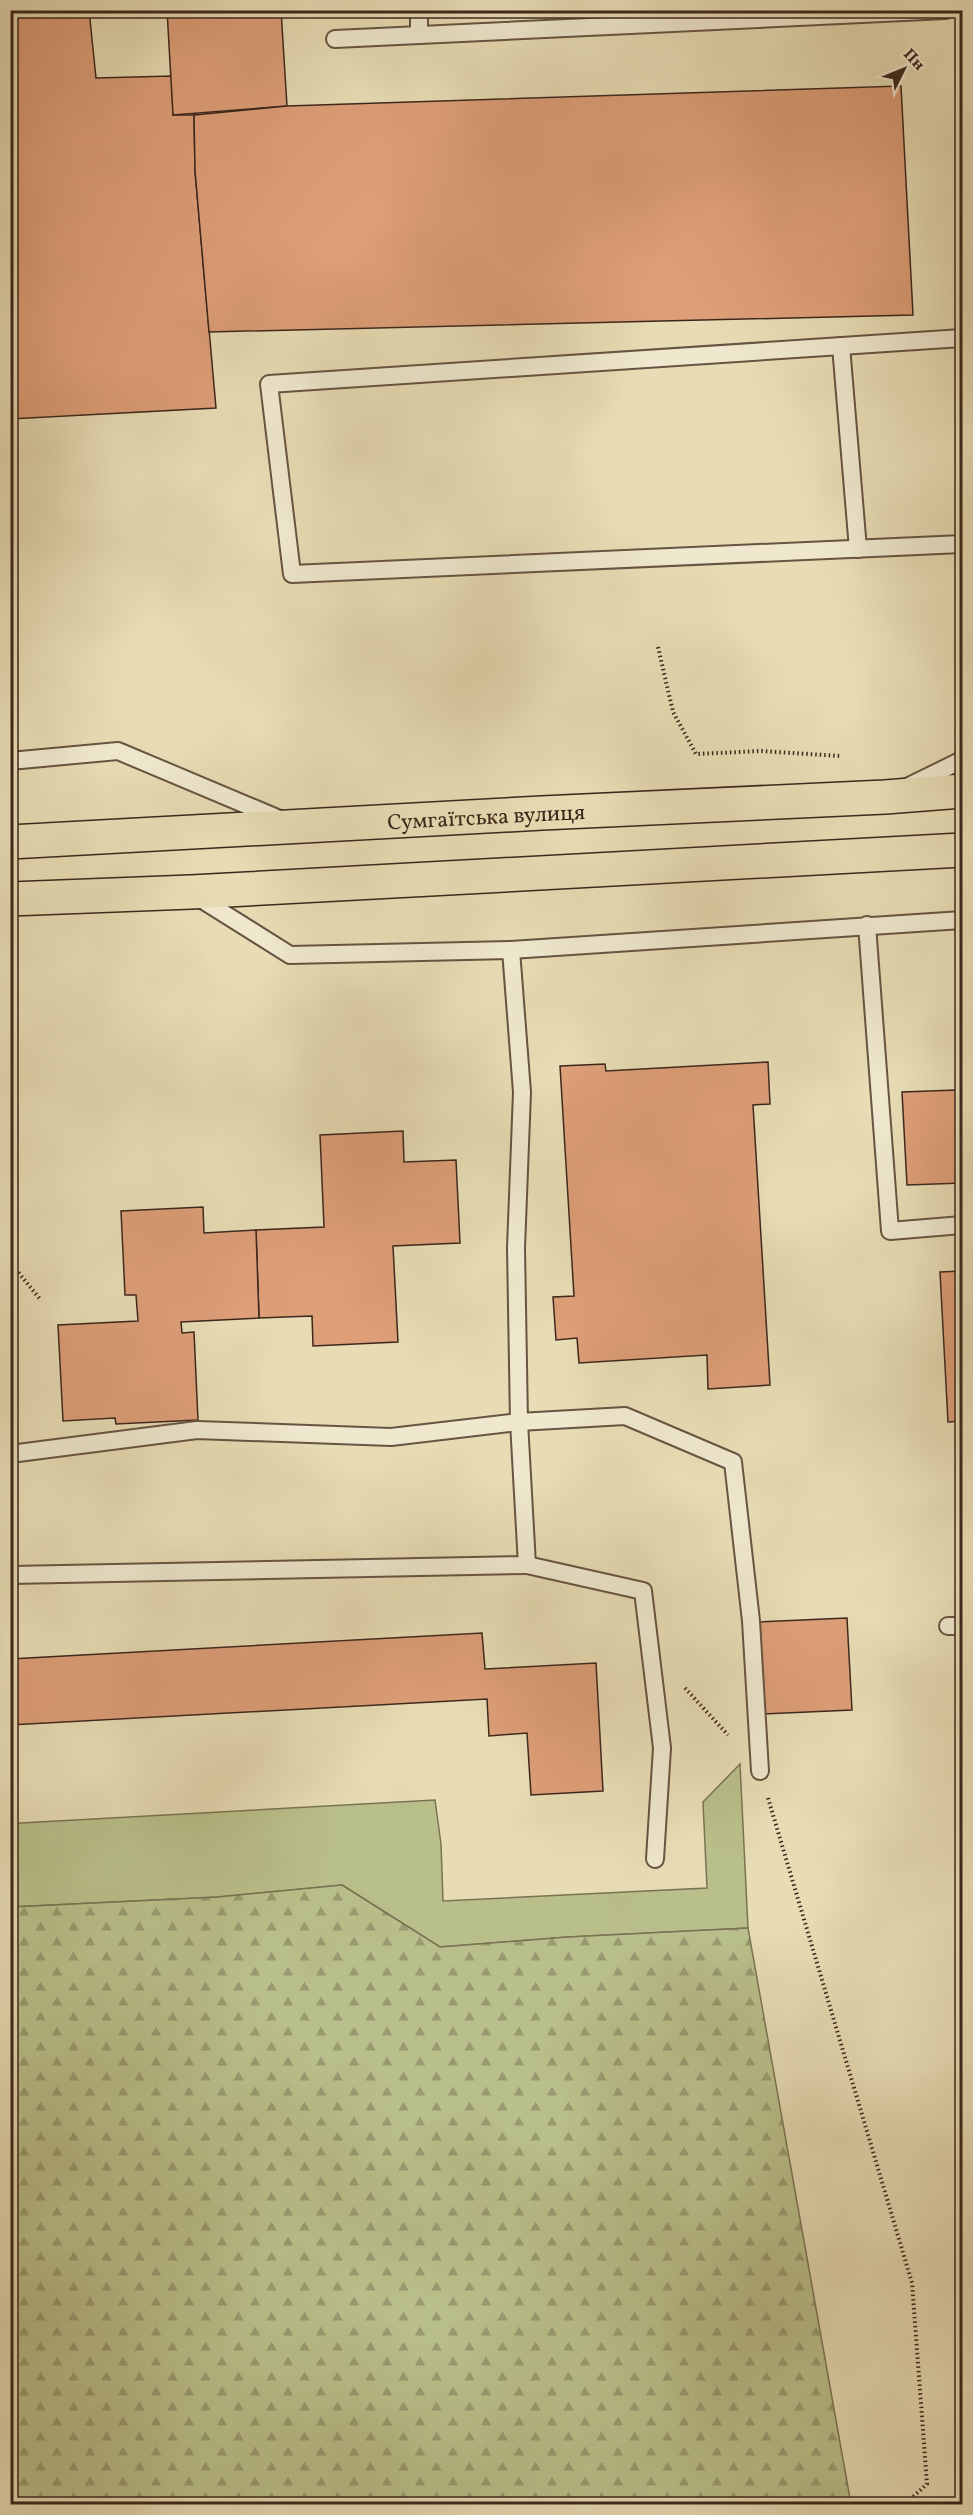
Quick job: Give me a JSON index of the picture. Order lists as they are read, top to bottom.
{
  "streets": {
    "main road": ["Сумгаїтська вулиця"]
  },
  "north": "top right"
}
